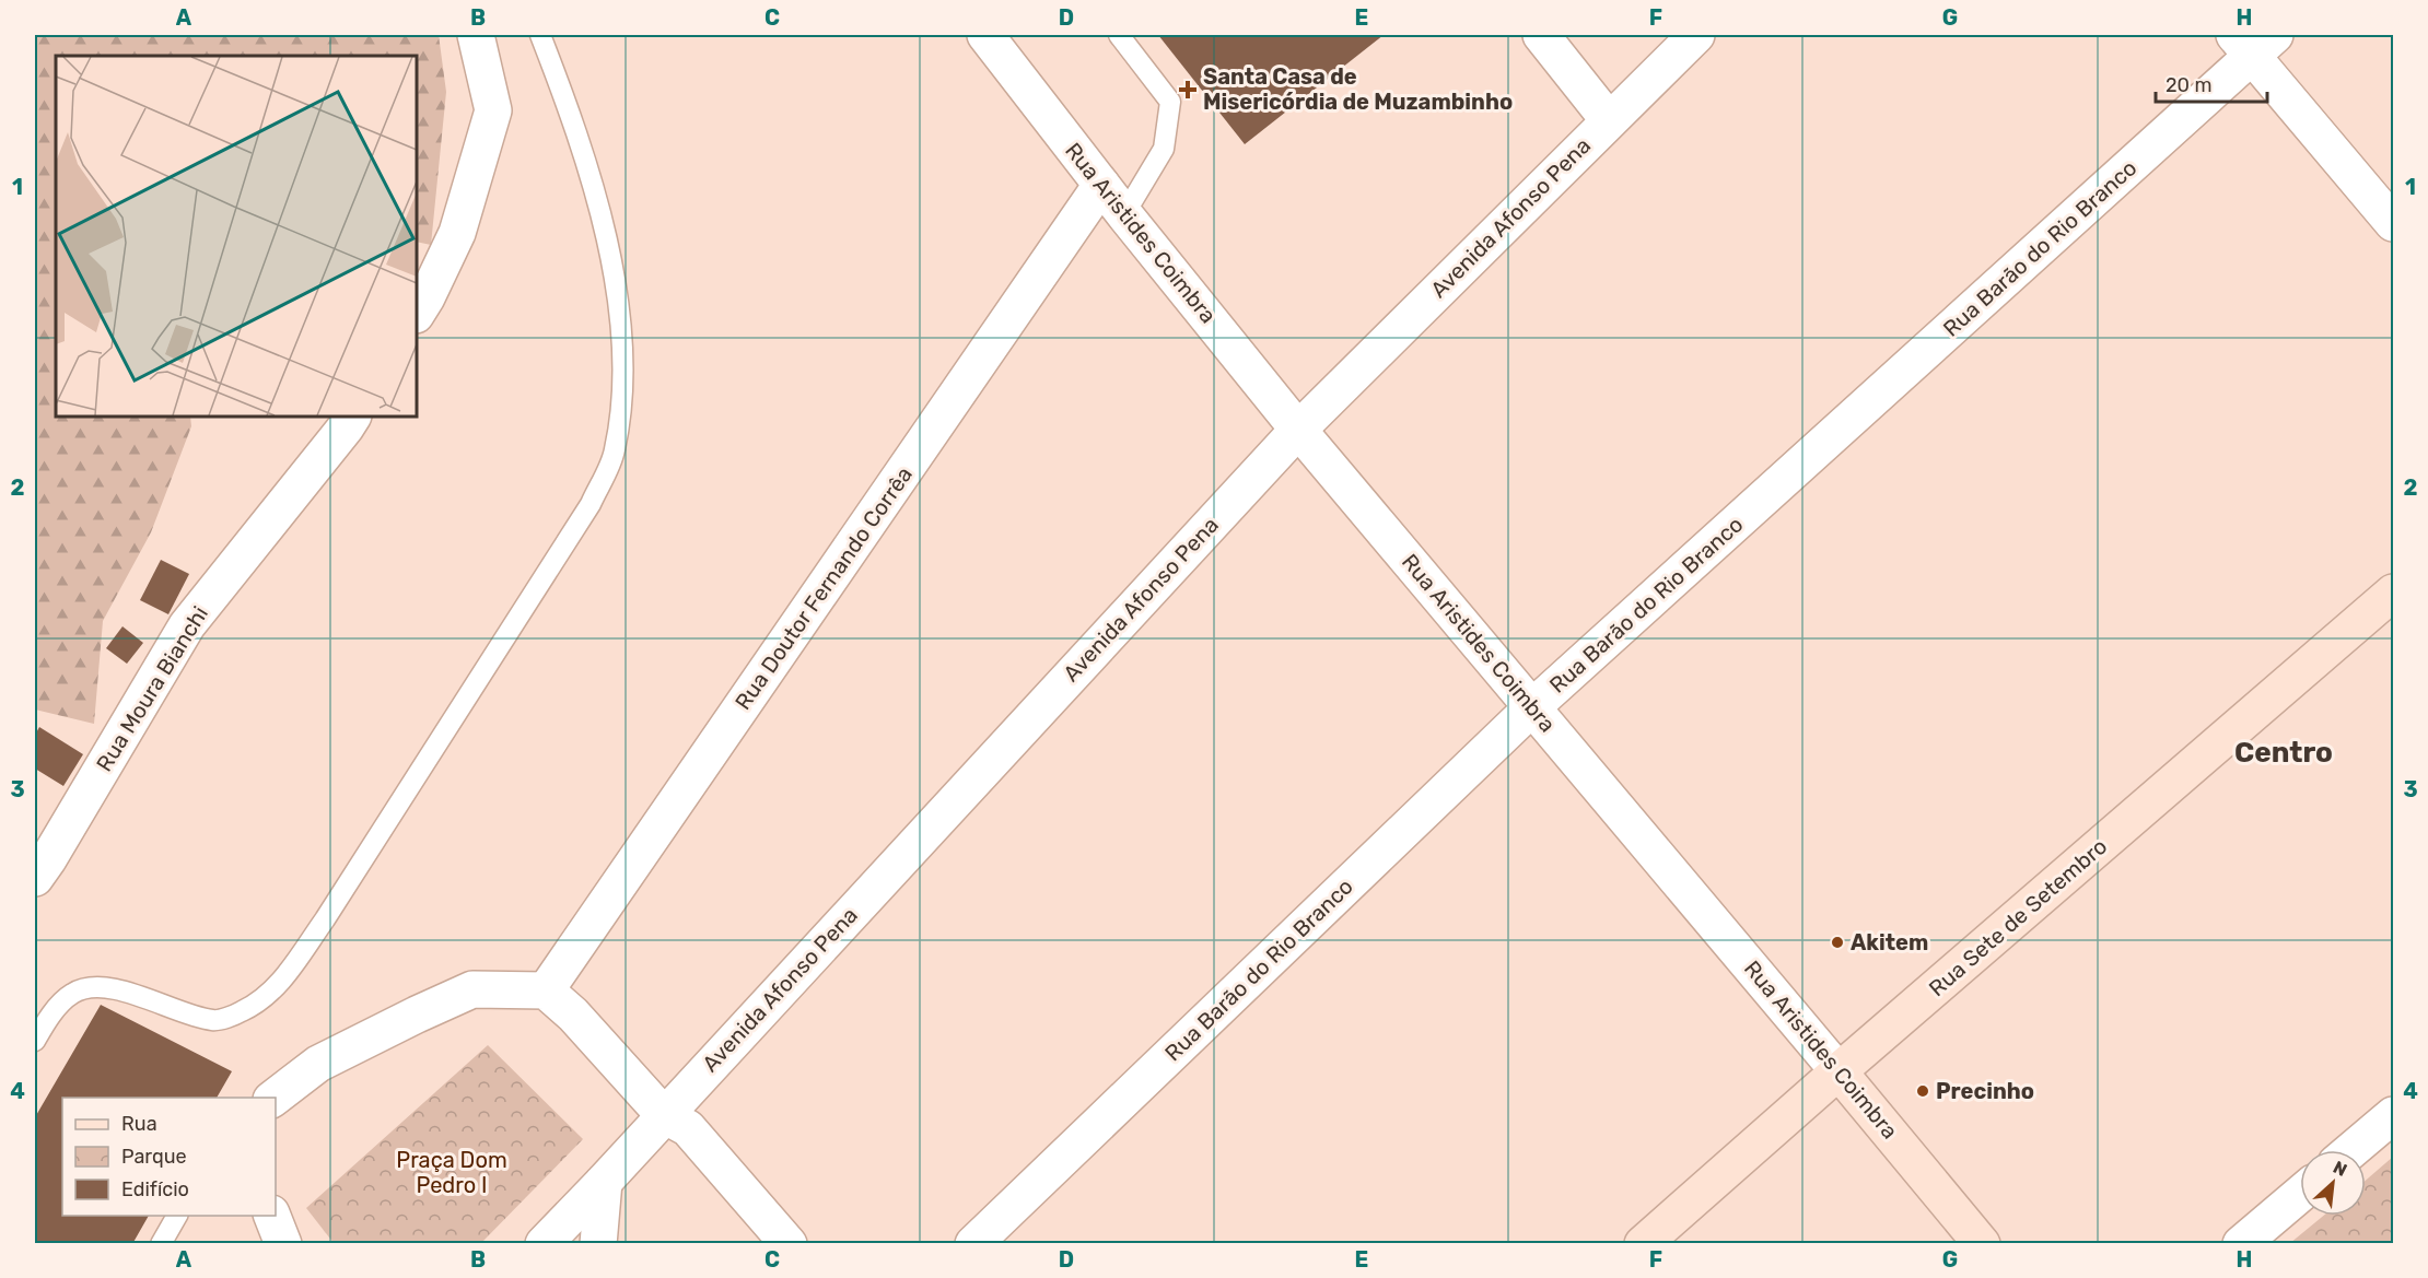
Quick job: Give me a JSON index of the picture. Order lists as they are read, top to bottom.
{
  "streets": {
    "main road": ["Rua Aristides Coimbra", "Rua Sete de Setembro"],
    "street": [
      "Avenida Afonso Pena",
      "Rua Barão do Rio Branco",
      "Rua Doutor Fernando Corrêa",
      "Rua Moura Bianchi"
    ]
  },
  "crossings": [
    ["Avenida Afonso Pena", "Rua Aristides Coimbra"],
    ["Rua Aristides Coimbra", "Rua Barão do Rio Branco"],
    ["Rua Aristides Coimbra", "Rua Doutor Fernando Corrêa"],
    ["Rua Aristides Coimbra", "Rua Sete de Setembro"]
  ],
  "districts": ["Centro"],
  "parks": ["Praça Dom Pedro I"],
  "places": {
    "health": ["Santa Casa de Misericórdia de Muzambinho"],
    "other": ["Akitem", "Precinho"]
  },
  "legend": ["Rua", "Parque", "Edifício"],
  "scale_bar": "20 m",
  "north": "top right",
  "grid": {
    "columns": [
      "A",
      "B",
      "C",
      "D",
      "E",
      "F",
      "G",
      "H"
    ],
    "rows": [
      "1",
      "2",
      "3",
      "4"
    ]
  }
}
